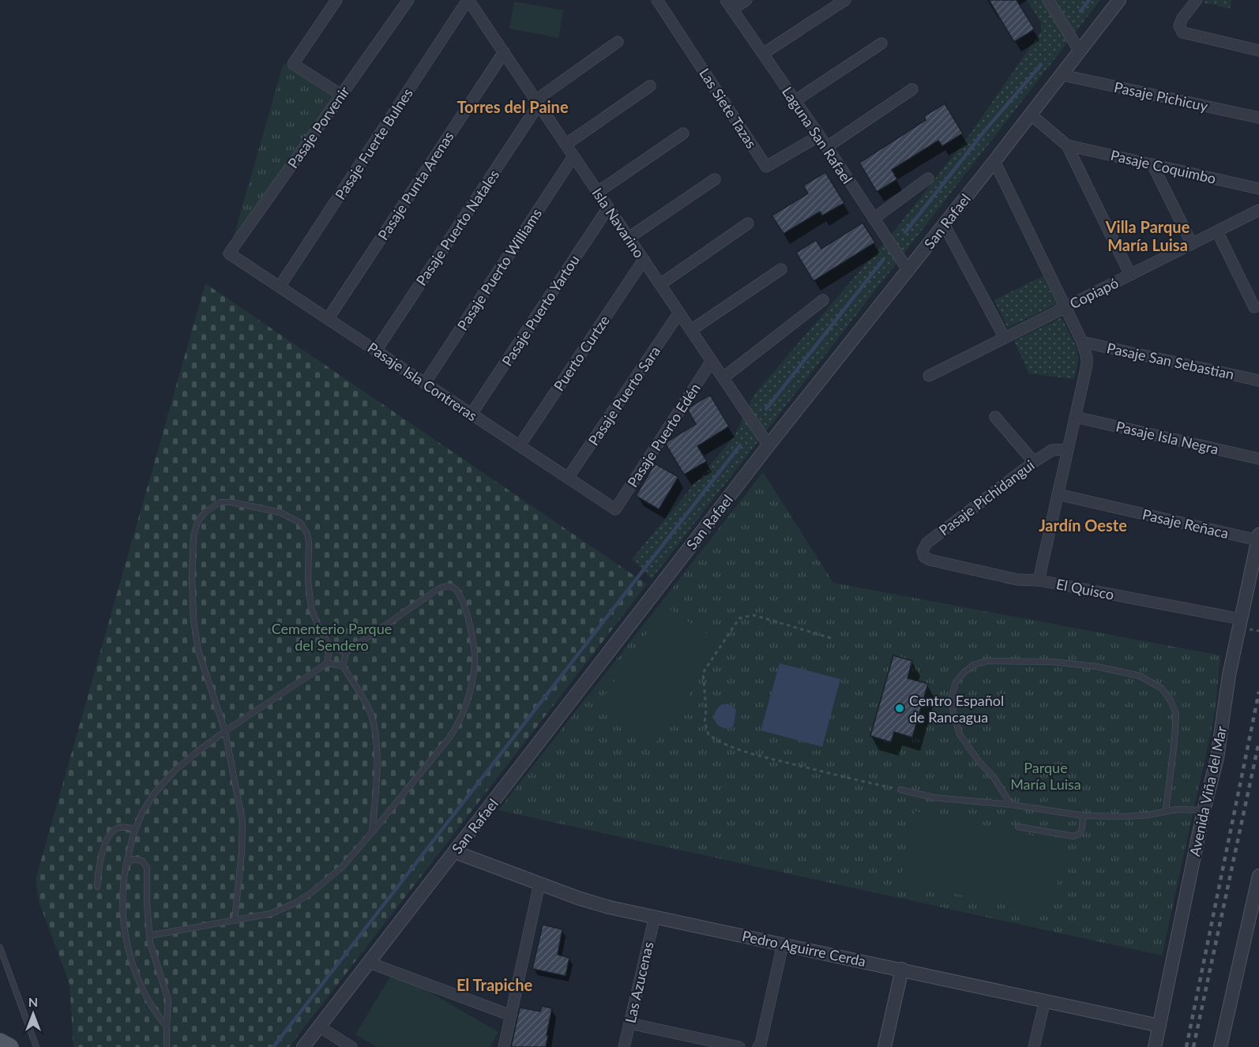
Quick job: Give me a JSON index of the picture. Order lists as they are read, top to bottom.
{
  "streets": {
    "street": [
      "Pasaje Pichicuy",
      "Las Siete Tazas",
      "Pasaje Porvenir",
      "Laguna San Rafael",
      "Pasaje Fuerte Bulnes",
      "Pasaje Coquimbo",
      "Pasaje Punta Arenas",
      "San Rafael",
      "Isla Navarino",
      "Pasaje Puerto Natales",
      "Pasaje Puerto Williams",
      "Copiapó",
      "Pasaje Puerto Yartou",
      "Puerto Curtze",
      "Pasaje San Sebastian",
      "Pasaje Isla Contreras",
      "Pasaje Puerto Sara",
      "Pasaje Puerto Edén",
      "Pasaje Isla Negra",
      "Pasaje Pichidangui",
      "Pasaje Reñaca",
      "El Quisco",
      "Avenida Viña del Mar",
      "Pedro Aguirre Cerda",
      "Las Azucenas"
    ]
  },
  "crossings": [
    ["Pasaje Pichicuy", "San Rafael"],
    ["Las Siete Tazas", "Laguna San Rafael"],
    ["Pasaje Porvenir", "Pasaje Isla Contreras"],
    ["Laguna San Rafael", "San Rafael"],
    ["Pasaje Fuerte Bulnes", "Isla Navarino"],
    ["Pasaje Fuerte Bulnes", "Pasaje Isla Contreras"],
    ["Pasaje Punta Arenas", "Isla Navarino"],
    ["Pasaje Punta Arenas", "Pasaje Isla Contreras"],
    ["San Rafael", "Isla Navarino"],
    ["San Rafael", "Pedro Aguirre Cerda"],
    ["Isla Navarino", "Pasaje Puerto Natales"],
    ["Isla Navarino", "Pasaje Puerto Williams"],
    ["Isla Navarino", "Pasaje Puerto Yartou"],
    ["Isla Navarino", "Puerto Curtze"],
    ["Isla Navarino", "Pasaje Puerto Sara"],
    ["Isla Navarino", "Pasaje Puerto Edén"],
    ["Pasaje Puerto Natales", "Pasaje Isla Contreras"],
    ["Pasaje Puerto Williams", "Pasaje Isla Contreras"],
    ["Pasaje Puerto Yartou", "Pasaje Isla Contreras"],
    ["Puerto Curtze", "Pasaje Isla Contreras"],
    ["Pasaje Isla Contreras", "Pasaje Puerto Sara"],
    ["Pasaje Isla Contreras", "Pasaje Puerto Edén"],
    ["Pasaje Pichidangui", "El Quisco"],
    ["Pasaje Reñaca", "Avenida Viña del Mar"],
    ["El Quisco", "Avenida Viña del Mar"],
    ["Avenida Viña del Mar", "Pedro Aguirre Cerda"],
    ["Pedro Aguirre Cerda", "Las Azucenas"]
  ],
  "districts": [
    "Torres del Paine",
    "Villa Parque María Luisa",
    "Jardín Oeste",
    "El Trapiche"
  ],
  "parks": ["Cementerio Parque del Sendero", "Parque María Luisa"],
  "places": ["Centro Español de Rancagua"],
  "north": "top"
}
